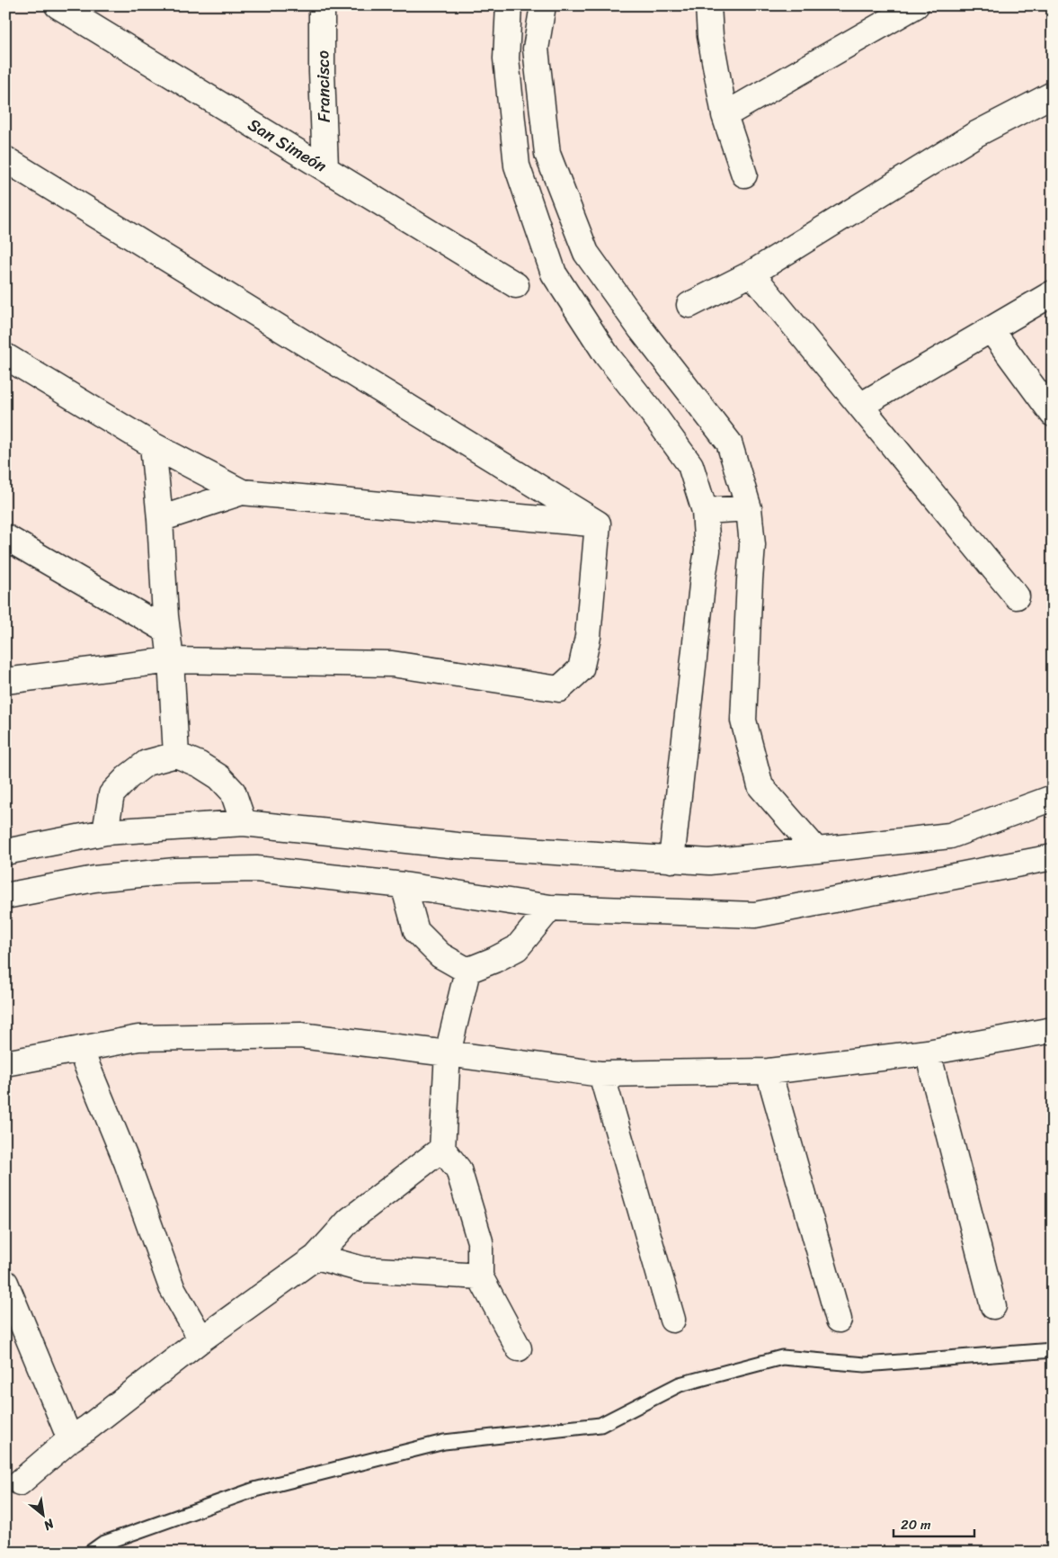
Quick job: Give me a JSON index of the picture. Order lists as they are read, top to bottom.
{
  "streets": {
    "street": ["Francisco", "San Simeón"]
  },
  "crossings": [
    ["Francisco", "San Simeón"]
  ],
  "scale_bar": "20 m",
  "north": "bottom right"
}
